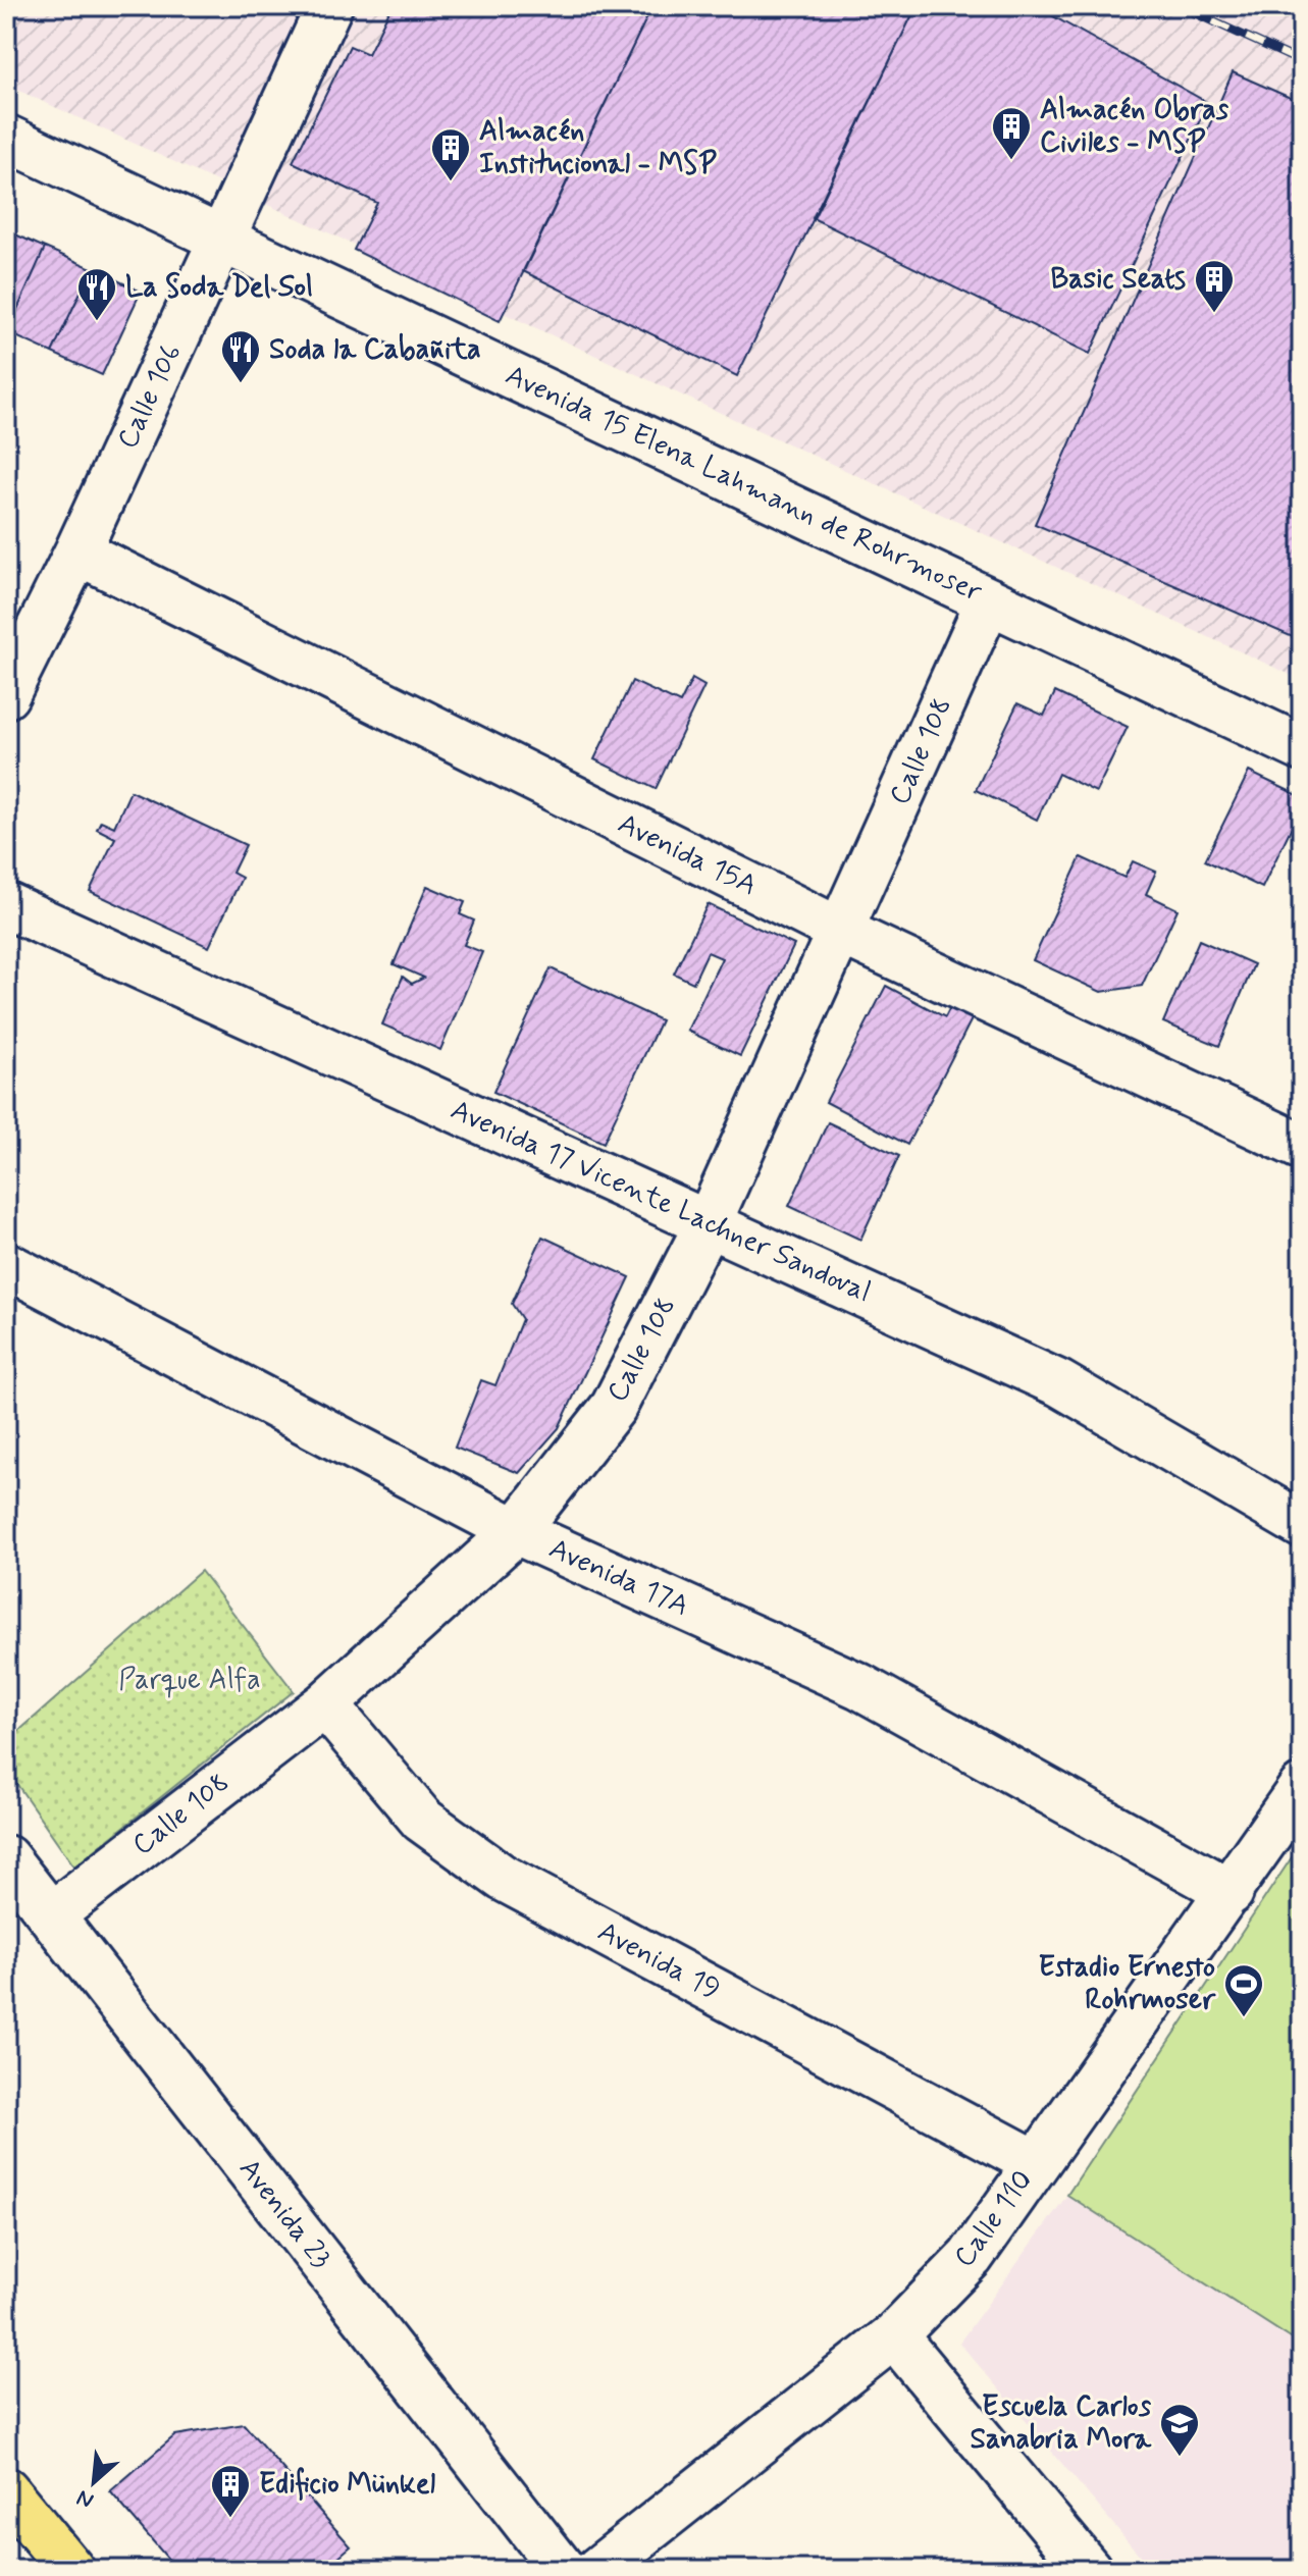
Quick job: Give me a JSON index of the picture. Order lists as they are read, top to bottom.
{
  "streets": {
    "street": [
      "Calle 106",
      "Avenida 15 Elena Lahmann de Rohrmoser",
      "Calle 108",
      "Avenida 15A",
      "Avenida 17 Vicente Lachner Sandoval",
      "Avenida 17A",
      "Avenida 19",
      "Avenida 23",
      "Calle 110"
    ]
  },
  "crossings": [
    ["Calle 106", "Avenida 15 Elena Lahmann de Rohrmoser"],
    ["Calle 106", "Avenida 15A"],
    ["Avenida 15 Elena Lahmann de Rohrmoser", "Calle 108"],
    ["Calle 108", "Avenida 15A"],
    ["Calle 108", "Avenida 17 Vicente Lachner Sandoval"],
    ["Calle 108", "Avenida 17A"],
    ["Calle 108", "Avenida 19"],
    ["Calle 108", "Avenida 23"],
    ["Avenida 17A", "Calle 110"],
    ["Avenida 19", "Calle 110"]
  ],
  "parks": ["Parque Alfa"],
  "places": {
    "building": [
      "Almacén Obras Civiles - MSP",
      "Almacén Institucional - MSP",
      "Basic Seats",
      "Edificio Münkel"
    ],
    "restaurant": ["La Soda Del Sol", "Soda la Cabañita"],
    "sports": ["Estadio Ernesto Rohrmoser"],
    "school or university": ["Escuela Carlos Sanabria Mora"]
  },
  "north": "bottom left"
}
